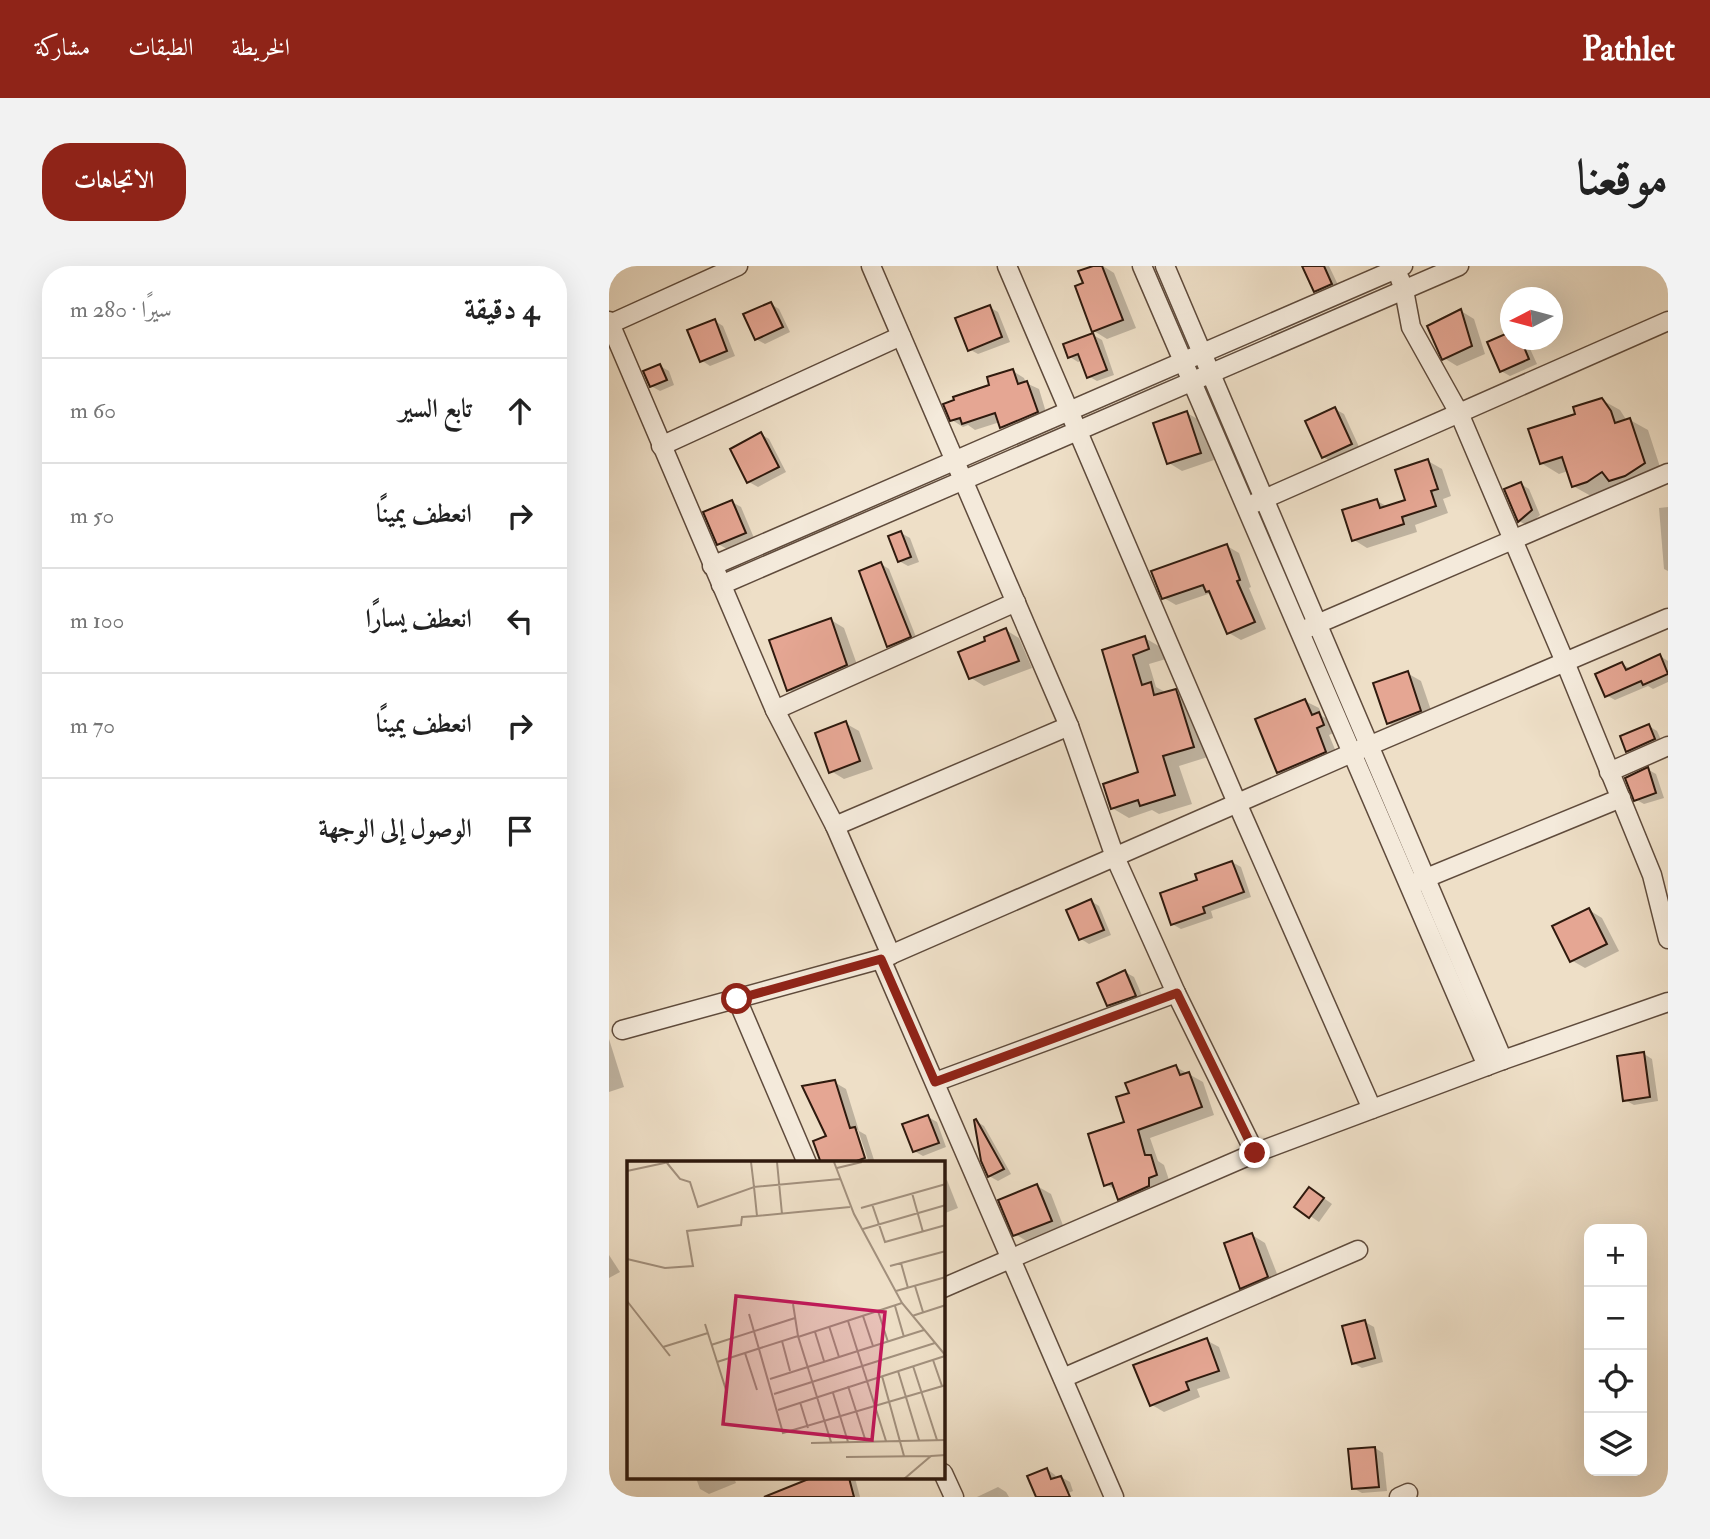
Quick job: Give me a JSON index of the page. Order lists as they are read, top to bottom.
{
  "north": "left",
  "page": {
    "header": "Pathlet",
    "nav": ["الخريطة", "الطبقات", "مشاركة"],
    "title": "موقعنا",
    "buttons": "الاتجاهات",
    "heading": ["4 دقيقة", "سيرًا · 280 m"],
    "list": [
      ["تابع السير", "60 m"],
      ["انعطف يمينًا", "50 m"],
      ["انعطف يسارًا", "100 m"],
      ["انعطف يمينًا", "70 m"],
      "الوصول إلى الوجهة"
    ],
    "map_buttons": ["+", "−"]
  }
}
